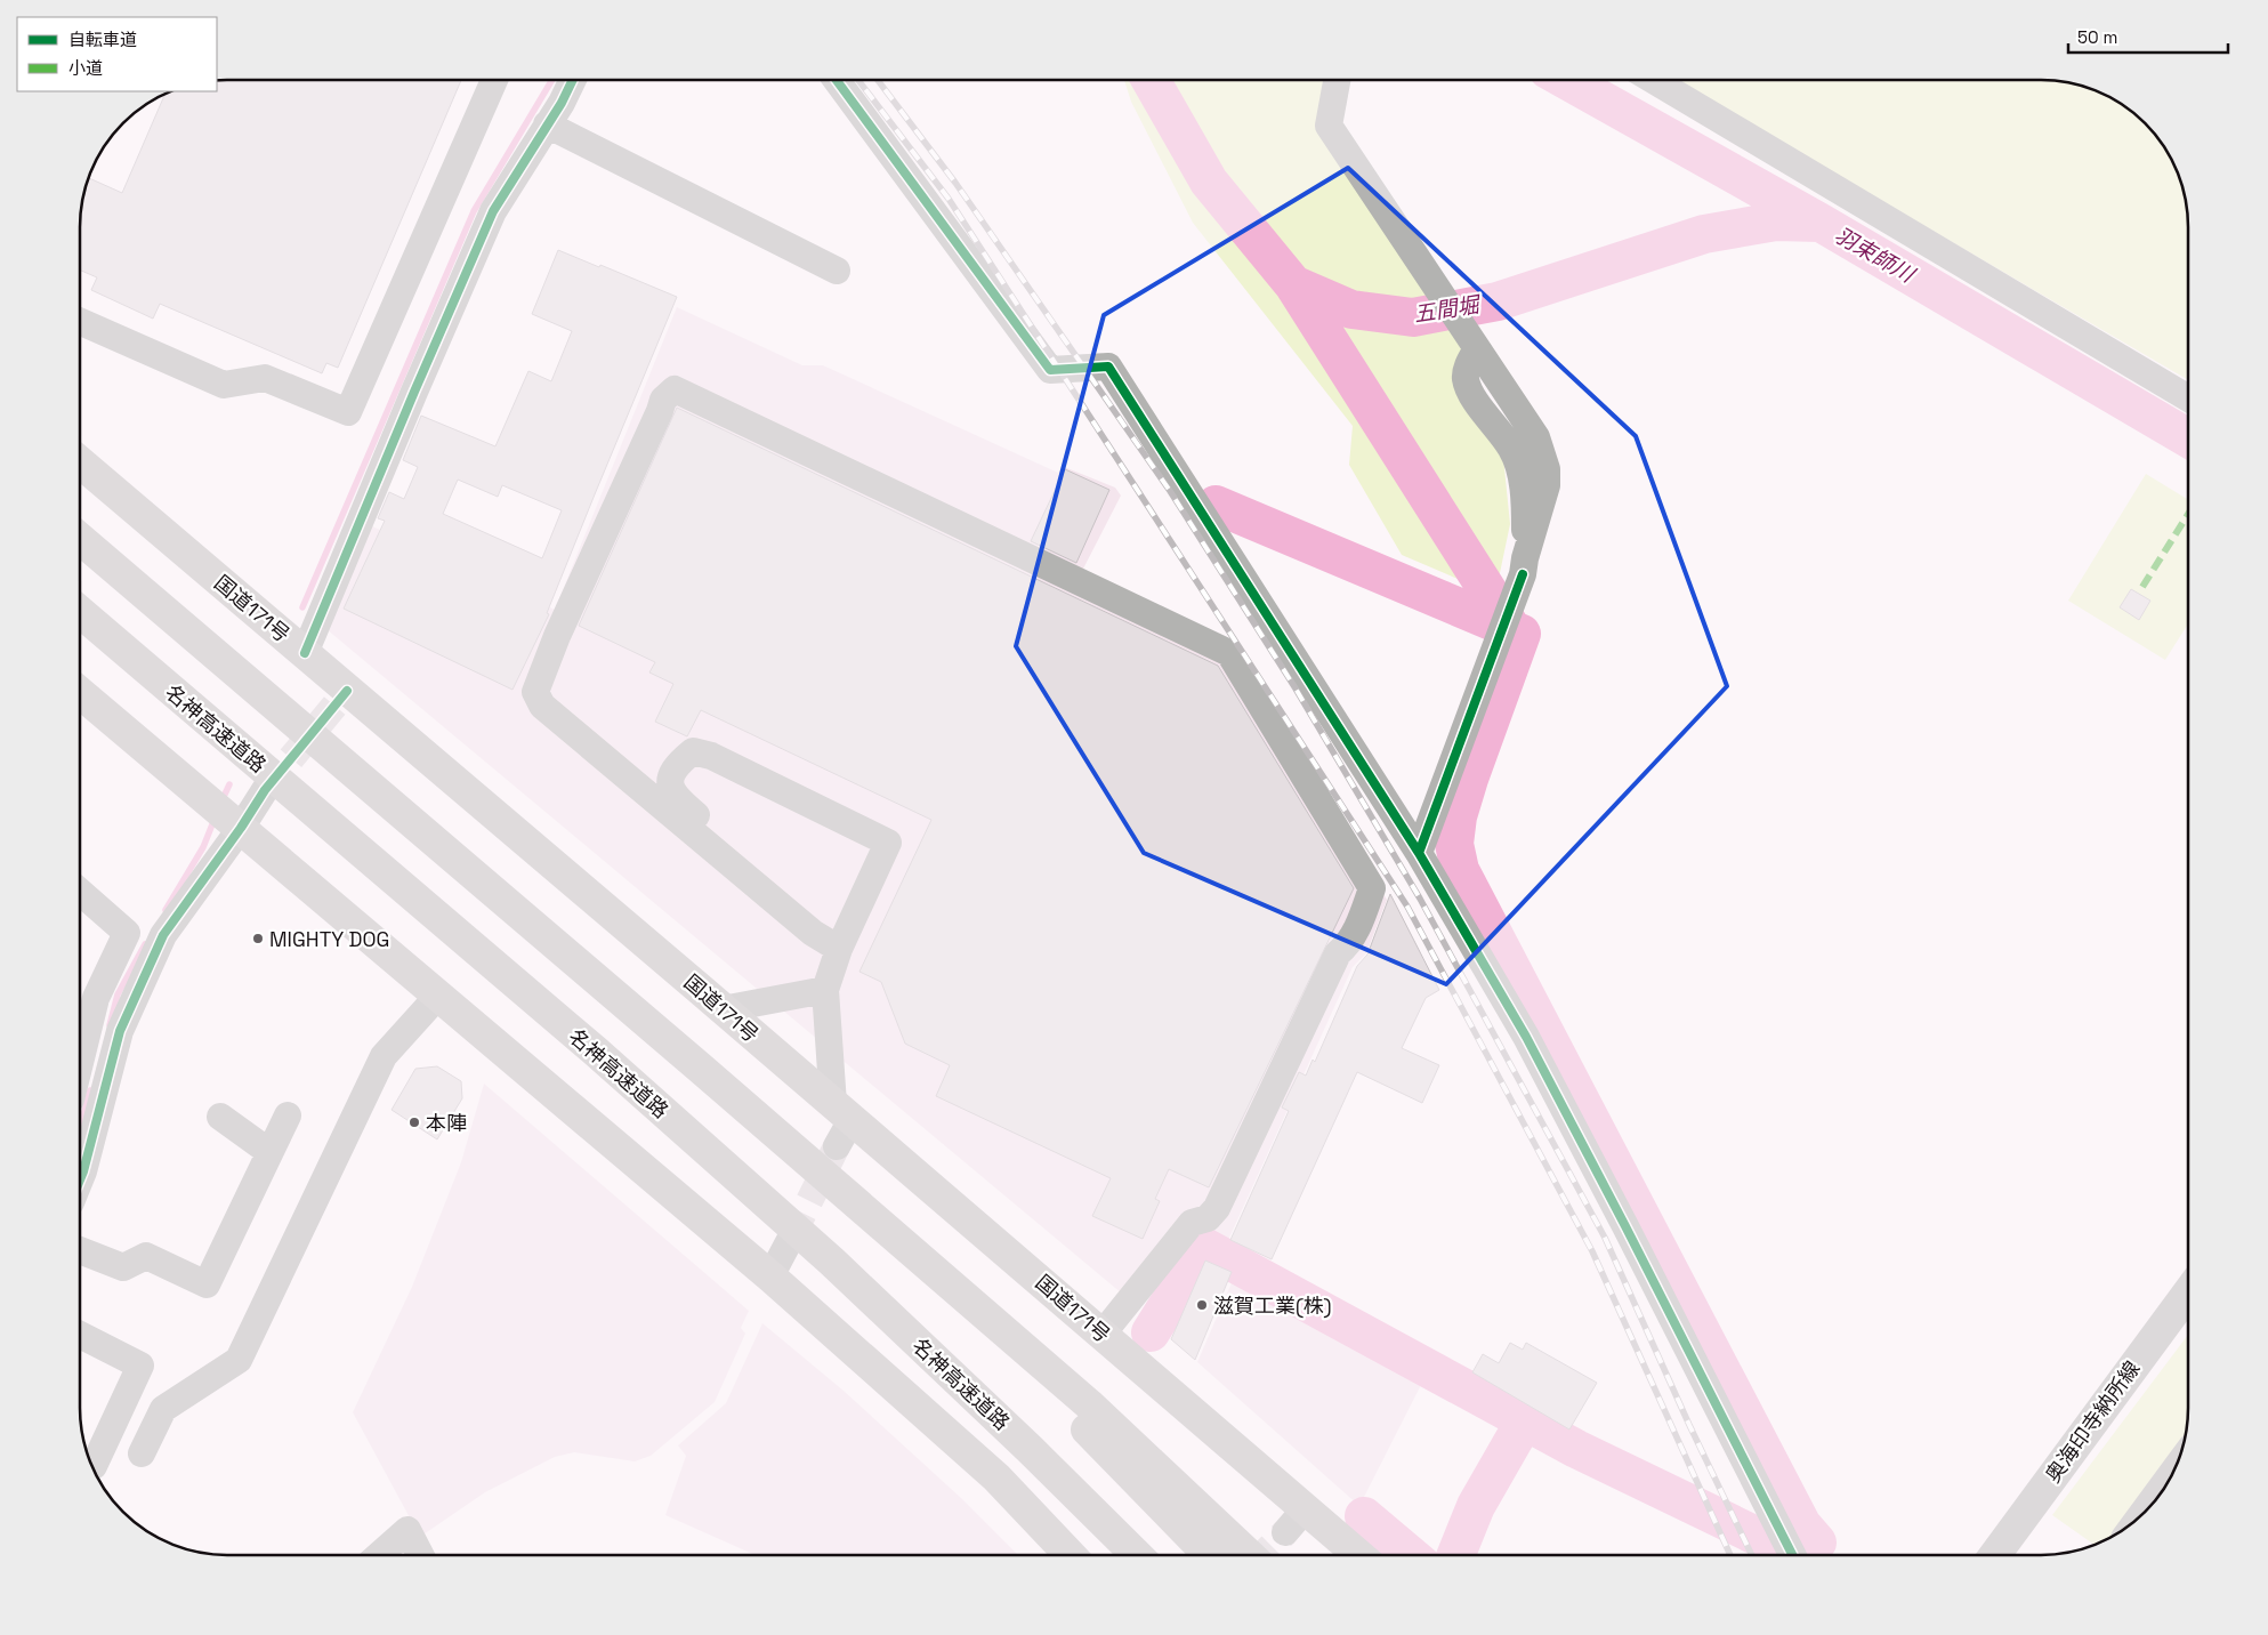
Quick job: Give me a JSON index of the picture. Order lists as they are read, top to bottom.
{
  "streets": {
    "highway": ["国道171号", "名神高速道路"],
    "main road": ["奥海印寺納所線"]
  },
  "water": ["羽束師川", "五間堀"],
  "places": ["MIGHTY DOG", "本陣", "滋賀工業(株)"],
  "legend": ["自転車道", "小道"],
  "scale_bar": "50 m"
}
